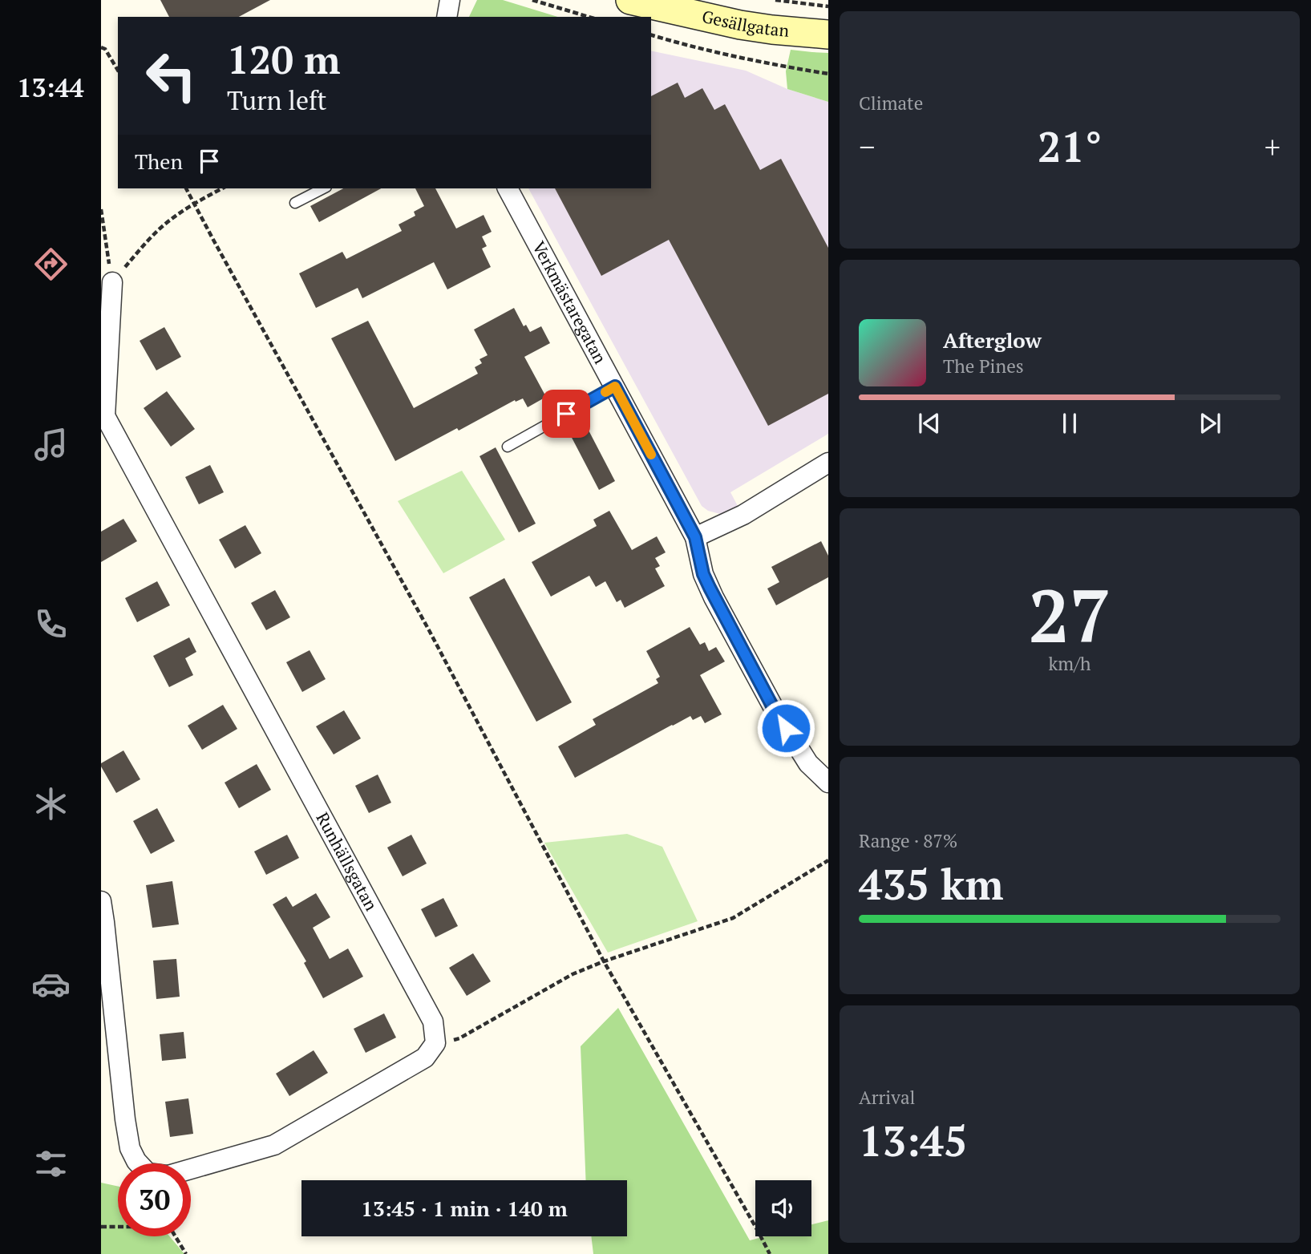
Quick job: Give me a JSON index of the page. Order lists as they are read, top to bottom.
{
  "streets": {
    "street": ["Gesällgatan", "Verkmästaregatan", "Runhällsgatan"]
  },
  "page": {
    "tabs": "13:44",
    "tile": [
      "Climate",
      ["27", "km/h"],
      ["Range · 87%", "435 km"],
      ["Arrival", "13:45"]
    ],
    "turn": ["120 m", "Turn left"],
    "heat": ["−", "21°", "+"],
    "then": "Then",
    "song": ["Afterglow", "The Pines"],
    "limit": "30",
    "trip": "13:45 · 1 min · 140 m"
  }
}
